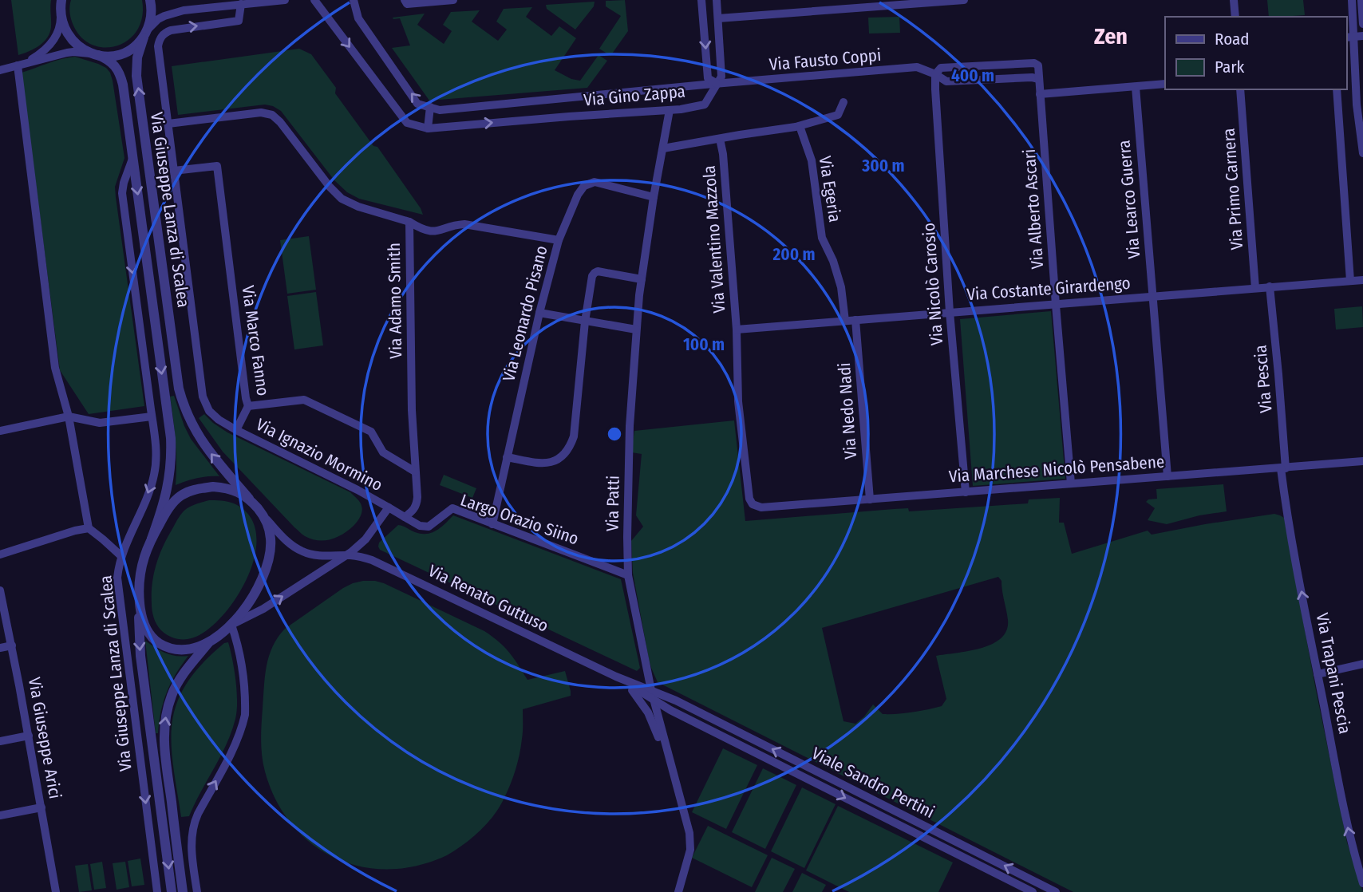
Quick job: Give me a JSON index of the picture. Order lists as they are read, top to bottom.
{
  "streets": {
    "street": [
      "Via Fausto Coppi",
      "Via Gino Zappa",
      "Via Egeria",
      "Via Primo Carnera",
      "Via Learco Guerra",
      "Via Alberto Ascari",
      "Via Giuseppe Lanza di Scalea",
      "Via Valentino Mazzola",
      "Via Nicolò Carosio",
      "Via Costante Girardengo",
      "Via Adamo Smith",
      "Via Leonardo Pisano",
      "Via Marco Fanno",
      "Via Pescia",
      "Via Nedo Nadi",
      "Via Ignazio Mormino",
      "Via Marchese Nicolò Pensabene",
      "Via Patti",
      "Largo Orazio Siino",
      "Via Renato Guttuso",
      "Via Trapani Pescia",
      "Via Giuseppe Arici",
      "Viale Sandro Pertini"
    ]
  },
  "crossings": [
    ["Via Fausto Coppi", "Via Gino Zappa"],
    ["Via Fausto Coppi", "Via Alberto Ascari"],
    ["Via Fausto Coppi", "Via Nicolò Carosio"],
    ["Via Gino Zappa", "Via Patti"],
    ["Via Egeria", "Via Costante Girardengo"],
    ["Via Primo Carnera", "Via Costante Girardengo"],
    ["Via Learco Guerra", "Via Costante Girardengo"],
    ["Via Learco Guerra", "Via Marchese Nicolò Pensabene"],
    ["Via Alberto Ascari", "Via Nicolò Carosio"],
    ["Via Alberto Ascari", "Via Costante Girardengo"],
    ["Via Alberto Ascari", "Via Marchese Nicolò Pensabene"],
    ["Via Giuseppe Lanza di Scalea", "Via Adamo Smith"],
    ["Via Giuseppe Lanza di Scalea", "Via Marco Fanno"],
    ["Via Giuseppe Lanza di Scalea", "Via Ignazio Mormino"],
    ["Via Giuseppe Lanza di Scalea", "Via Renato Guttuso"],
    ["Via Valentino Mazzola", "Via Costante Girardengo"],
    ["Via Valentino Mazzola", "Via Marchese Nicolò Pensabene"],
    ["Via Nicolò Carosio", "Via Costante Girardengo"],
    ["Via Nicolò Carosio", "Via Marchese Nicolò Pensabene"],
    ["Via Costante Girardengo", "Via Pescia"],
    ["Via Costante Girardengo", "Via Nedo Nadi"],
    ["Via Adamo Smith", "Via Marco Fanno"],
    ["Via Adamo Smith", "Via Ignazio Mormino"],
    ["Via Adamo Smith", "Largo Orazio Siino"],
    ["Via Leonardo Pisano", "Via Patti"],
    ["Via Leonardo Pisano", "Largo Orazio Siino"],
    ["Via Pescia", "Via Marchese Nicolò Pensabene"],
    ["Via Pescia", "Via Trapani Pescia"],
    ["Via Nedo Nadi", "Via Marchese Nicolò Pensabene"],
    ["Via Ignazio Mormino", "Largo Orazio Siino"],
    ["Via Marchese Nicolò Pensabene", "Via Trapani Pescia"],
    ["Via Patti", "Largo Orazio Siino"],
    ["Via Patti", "Via Renato Guttuso"],
    ["Via Patti", "Viale Sandro Pertini"],
    ["Via Renato Guttuso", "Viale Sandro Pertini"]
  ],
  "one_way": ["Via Trapani Pescia"],
  "districts": ["Zen"],
  "legend": ["Road", "Park"],
  "rings": [
    "400 m",
    "300 m",
    "200 m",
    "100 m"
  ]
}
